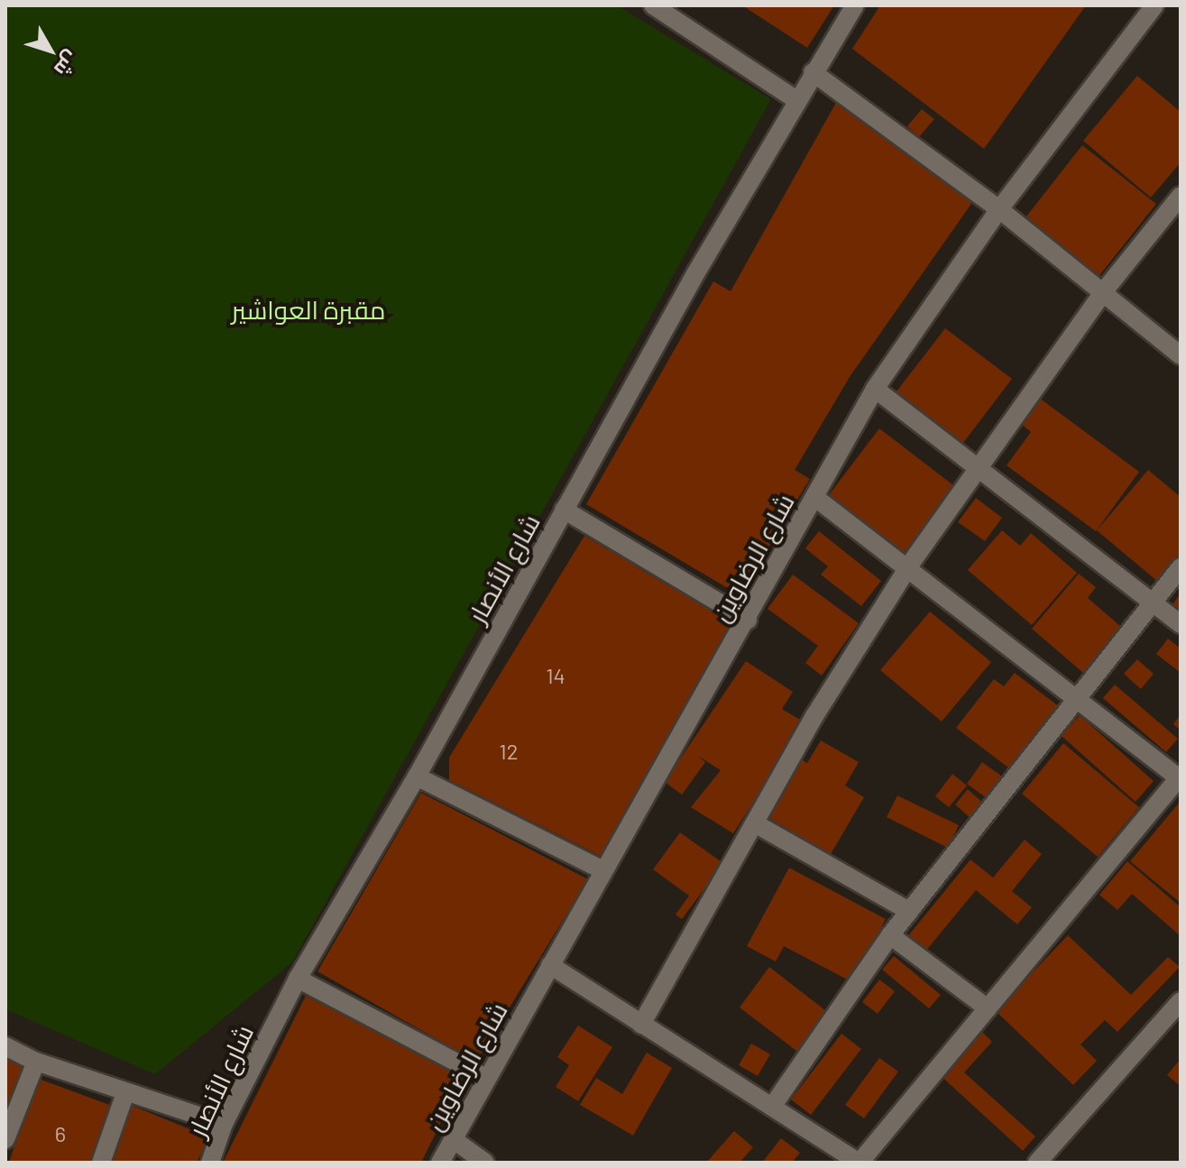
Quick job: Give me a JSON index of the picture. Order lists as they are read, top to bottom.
{
  "streets": {
    "street": ["شارع الرضاوين", "شارع الأنصار"]
  },
  "parks": ["مقبرة العواشير"],
  "house_numbers": ["14", "12", "6"],
  "north": "bottom right"
}
